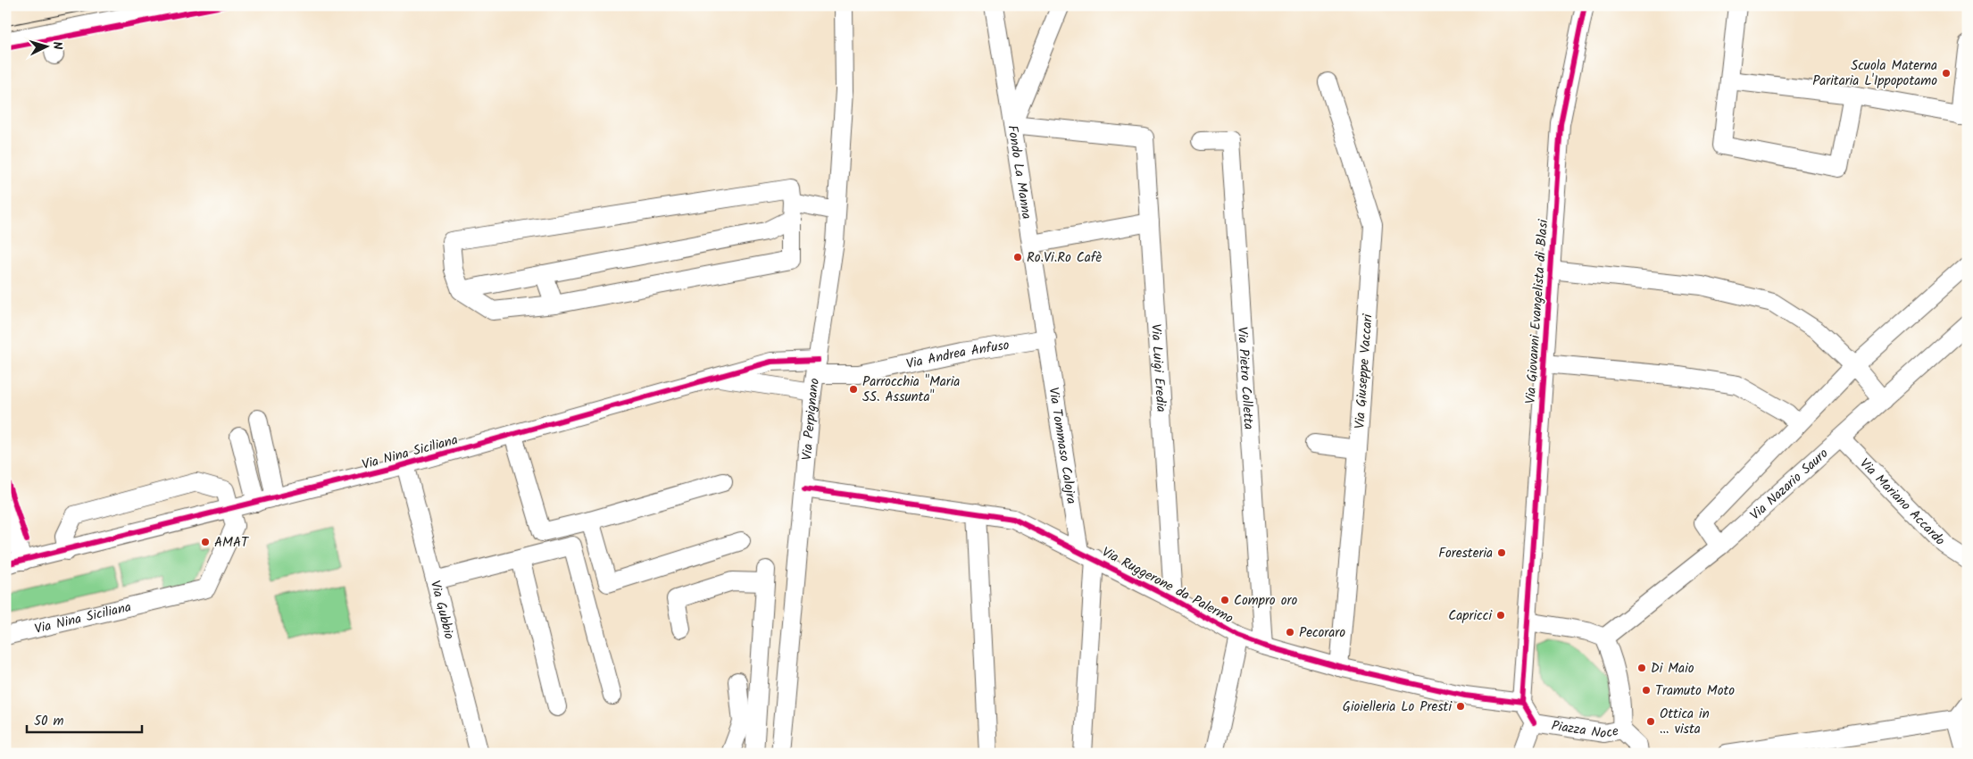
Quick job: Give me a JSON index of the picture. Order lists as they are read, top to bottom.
{
  "streets": {
    "street": [
      "Fondo La Manna",
      "Via Giovanni Evangelista di Blasi",
      "Via Andrea Anfuso",
      "Via Luigi Eredia",
      "Via Giuseppe Vaccari",
      "Via Pietro Colletta",
      "Via Perpignano",
      "Via Tommaso Calojra",
      "Via Nina Siciliana",
      "Via Nazario Sauro",
      "Via Mariano Accardo",
      "Via Ruggerone da Palermo",
      "Via Gubbio",
      "Piazza Noce"
    ]
  },
  "crossings": [
    ["Fondo La Manna", "Via Andrea Anfuso"],
    ["Fondo La Manna", "Via Luigi Eredia"],
    ["Fondo La Manna", "Via Tommaso Calojra"],
    ["Via Andrea Anfuso", "Via Perpignano"],
    ["Via Andrea Anfuso", "Via Tommaso Calojra"],
    ["Via Andrea Anfuso", "Via Nina Siciliana"],
    ["Via Luigi Eredia", "Via Ruggerone da Palermo"],
    ["Via Giuseppe Vaccari", "Via Ruggerone da Palermo"],
    ["Via Pietro Colletta", "Via Ruggerone da Palermo"],
    ["Via Perpignano", "Via Nina Siciliana"],
    ["Via Perpignano", "Via Ruggerone da Palermo"],
    ["Via Tommaso Calojra", "Via Ruggerone da Palermo"],
    ["Via Nina Siciliana", "Via Gubbio"],
    ["Via Nazario Sauro", "Via Mariano Accardo"],
    ["Via Nazario Sauro", "Piazza Noce"],
    ["Via Ruggerone da Palermo", "Piazza Noce"]
  ],
  "places": [
    "Scuola Materna Paritaria L'Ippopotamo",
    "Ro.Vi.Ro Cafè",
    "Parrocchia \"Maria SS. Assunta\"",
    "AMAT",
    "Foresteria",
    "Compro oro",
    "Capricci",
    "Pecoraro",
    "Di Maio",
    "Tramuto Moto",
    "Gioielleria Lo Presti",
    "Ottica in ... vista"
  ],
  "scale_bar": "50 m",
  "north": "right"
}
